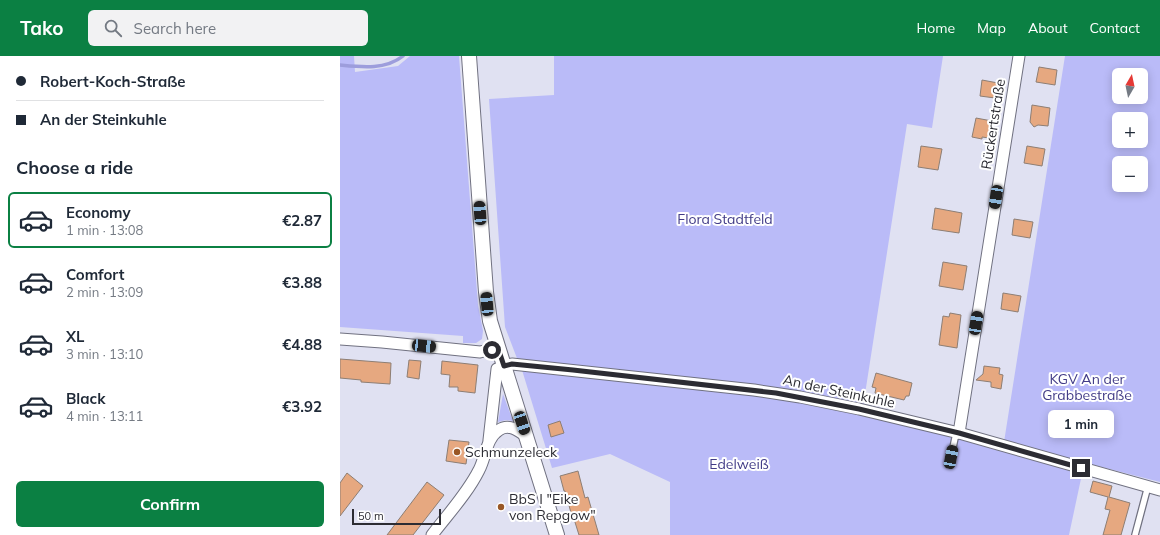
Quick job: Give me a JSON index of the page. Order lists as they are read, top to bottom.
{
  "streets": {
    "street": ["Rückertstraße", "An der Steinkuhle"]
  },
  "crossings": [
    ["Rückertstraße", "An der Steinkuhle"]
  ],
  "parks": ["Flora Stadtfeld", "KGV An der Grabbestraße", "Edelweiß"],
  "places": ["Schmunzeleck", "BbS I \"Eike von Repgow\""],
  "scale_bar": "50 m",
  "north": "top",
  "page": {
    "header": "Tako",
    "search": "Search here",
    "nav": [
      "Home",
      "Map",
      "About",
      "Contact"
    ],
    "banner": ["Robert-Koch-Straße", "An der Steinkuhle"],
    "map_buttons": ["+", "−"],
    "heading": "Choose a ride",
    "list": [
      {
        "name": "Economy",
        "note": "1 min · 13:08",
        "value": "€2.87"
      },
      {
        "name": "Comfort",
        "note": "2 min · 13:09",
        "value": "€3.88"
      },
      {
        "name": "XL",
        "note": "3 min · 13:10",
        "value": "€4.88"
      },
      {
        "name": "Black",
        "note": "4 min · 13:11",
        "value": "€3.92"
      }
    ],
    "bubble": "1 min",
    "buttons": "Confirm",
    "scale": "50 m"
  }
}
